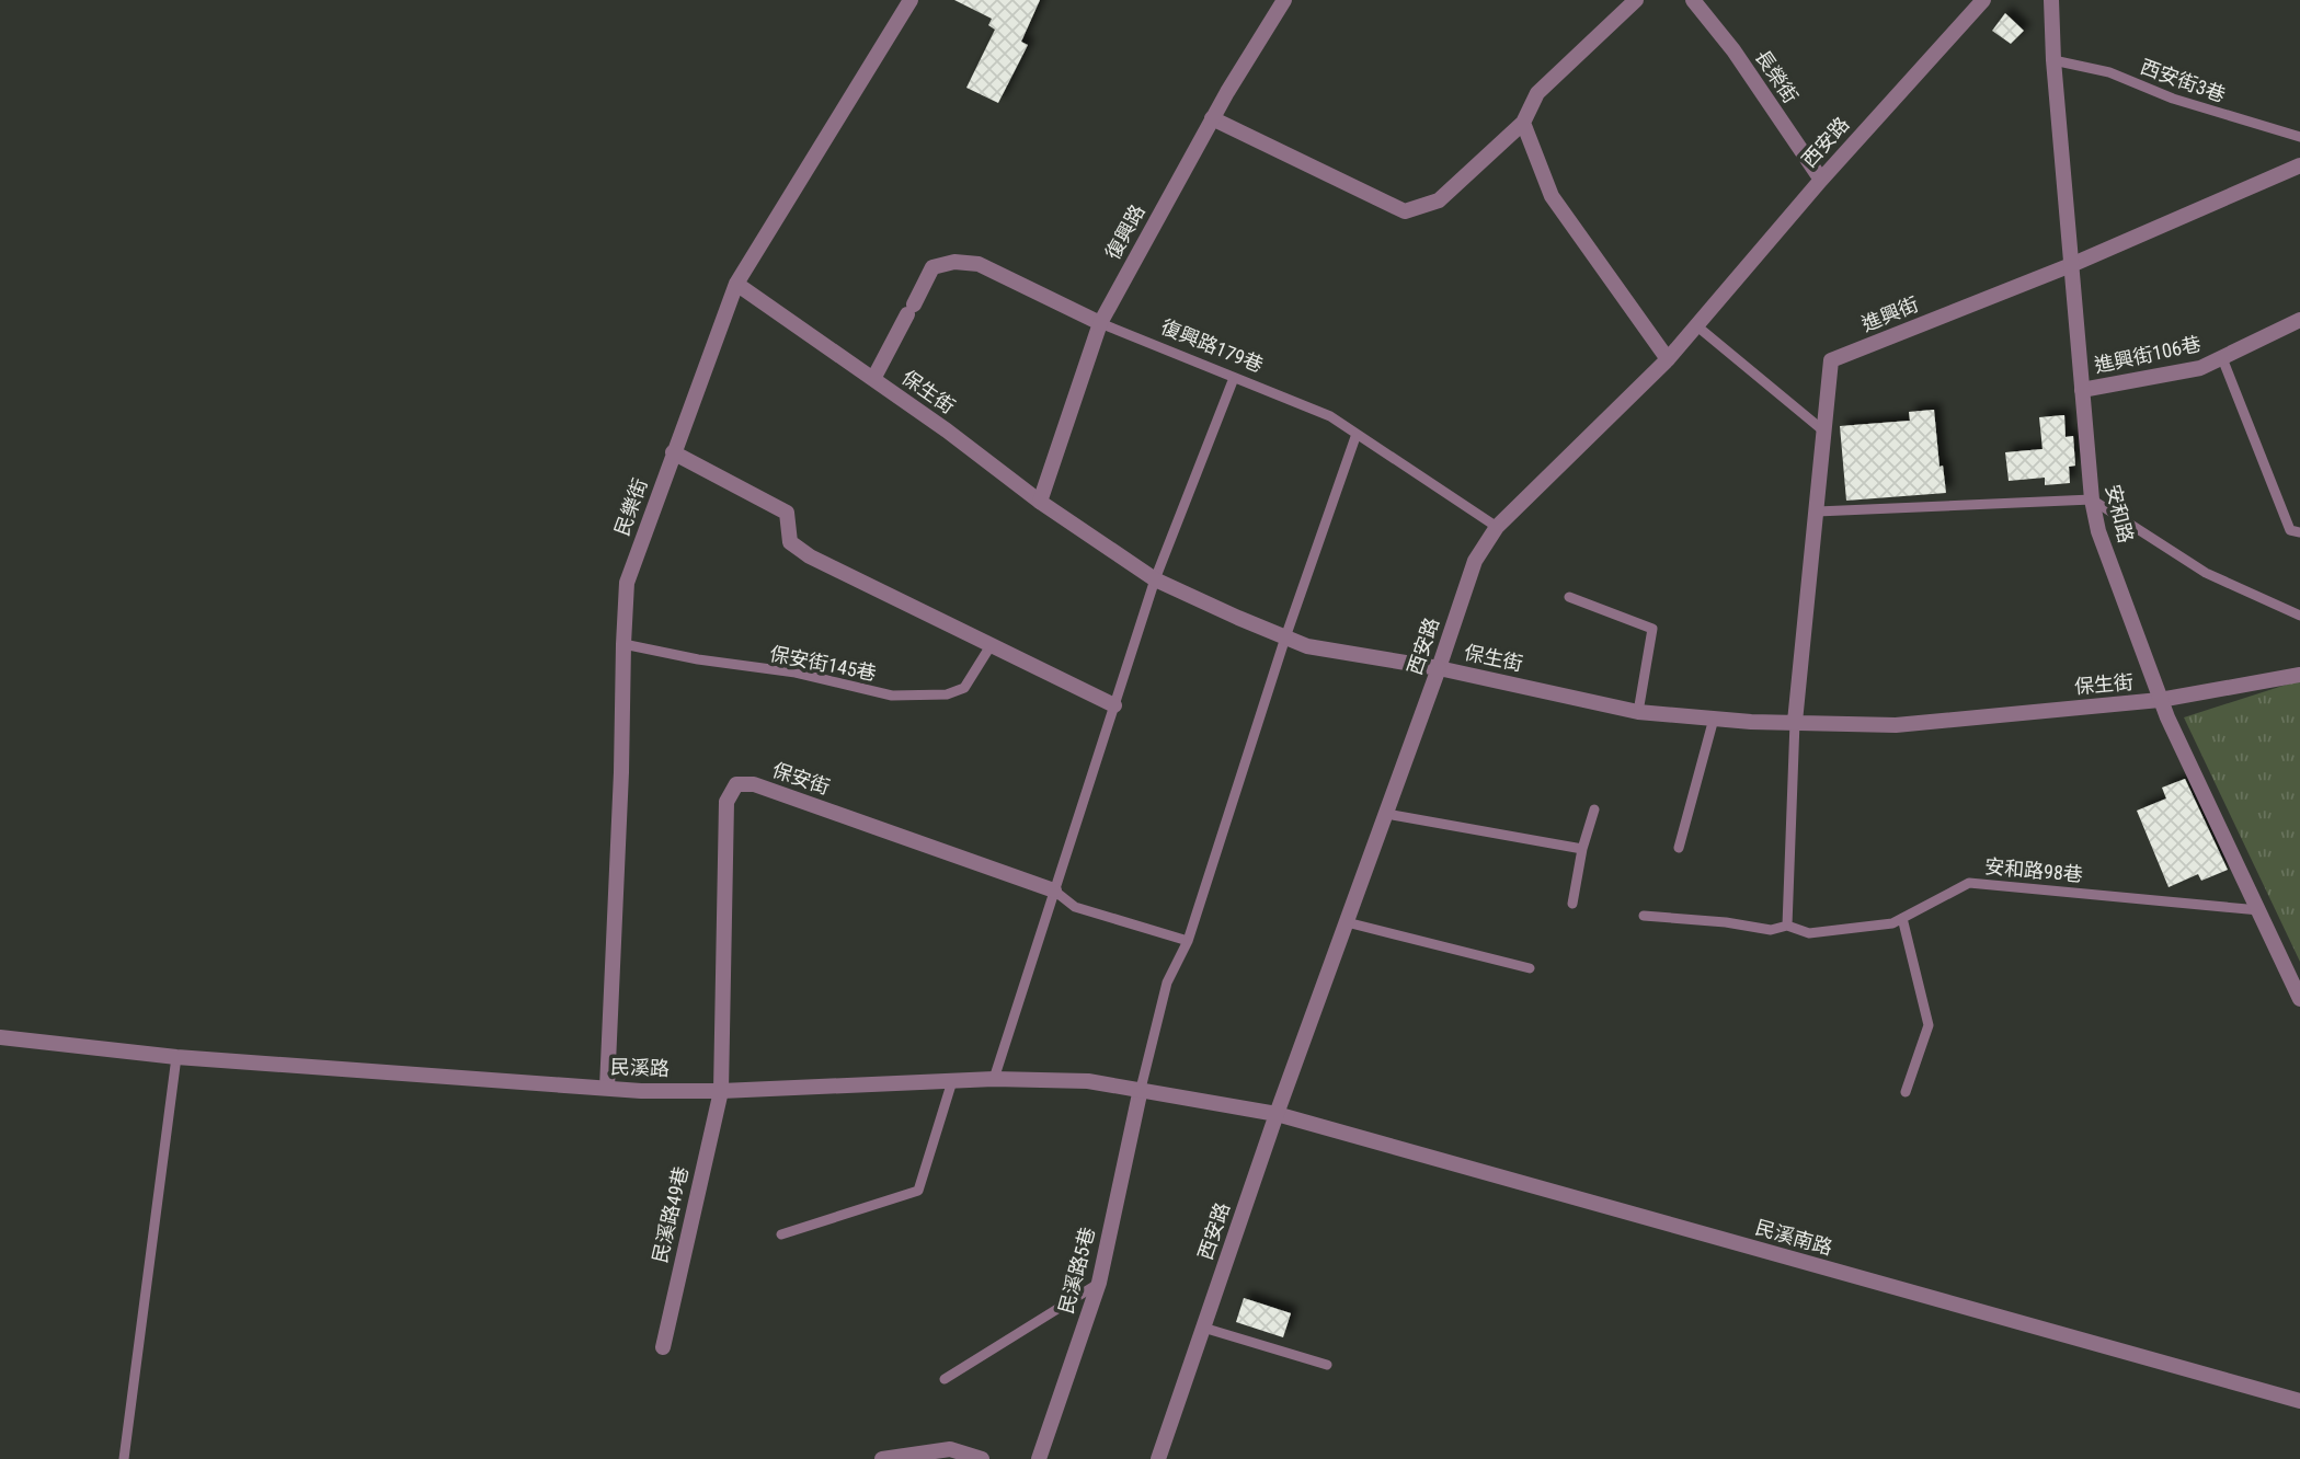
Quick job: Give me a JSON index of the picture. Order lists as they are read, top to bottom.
{
  "streets": {
    "street": [
      "長榮街",
      "西安路",
      "復興路",
      "進興街",
      "復興路179巷",
      "進興街106巷",
      "保生街",
      "民樂街",
      "安和路",
      "保安街",
      "民溪路",
      "民溪路49巷",
      "民溪南路",
      "民溪路5巷"
    ],
    "lane": ["西安街3巷", "保安街145巷", "安和路98巷"]
  },
  "crossings": [
    ["長榮街", "西安路"],
    ["西安街3巷", "安和路"],
    ["西安路", "復興路179巷"],
    ["西安路", "保生街"],
    ["西安路", "民溪路"],
    ["西安路", "民溪南路"],
    ["復興路", "復興路179巷"],
    ["復興路", "保生街"],
    ["進興街", "保生街"],
    ["進興街", "安和路"],
    ["復興路179巷", "保生街"],
    ["進興街106巷", "安和路"],
    ["保生街", "民樂街"],
    ["保生街", "安和路"],
    ["民樂街", "保安街145巷"],
    ["民樂街", "民溪路"],
    ["安和路", "安和路98巷"],
    ["保安街", "民溪路"],
    ["保安街", "民溪路49巷"],
    ["民溪路", "民溪路49巷"],
    ["民溪路", "民溪南路"],
    ["民溪路", "民溪路5巷"]
  ]
}
